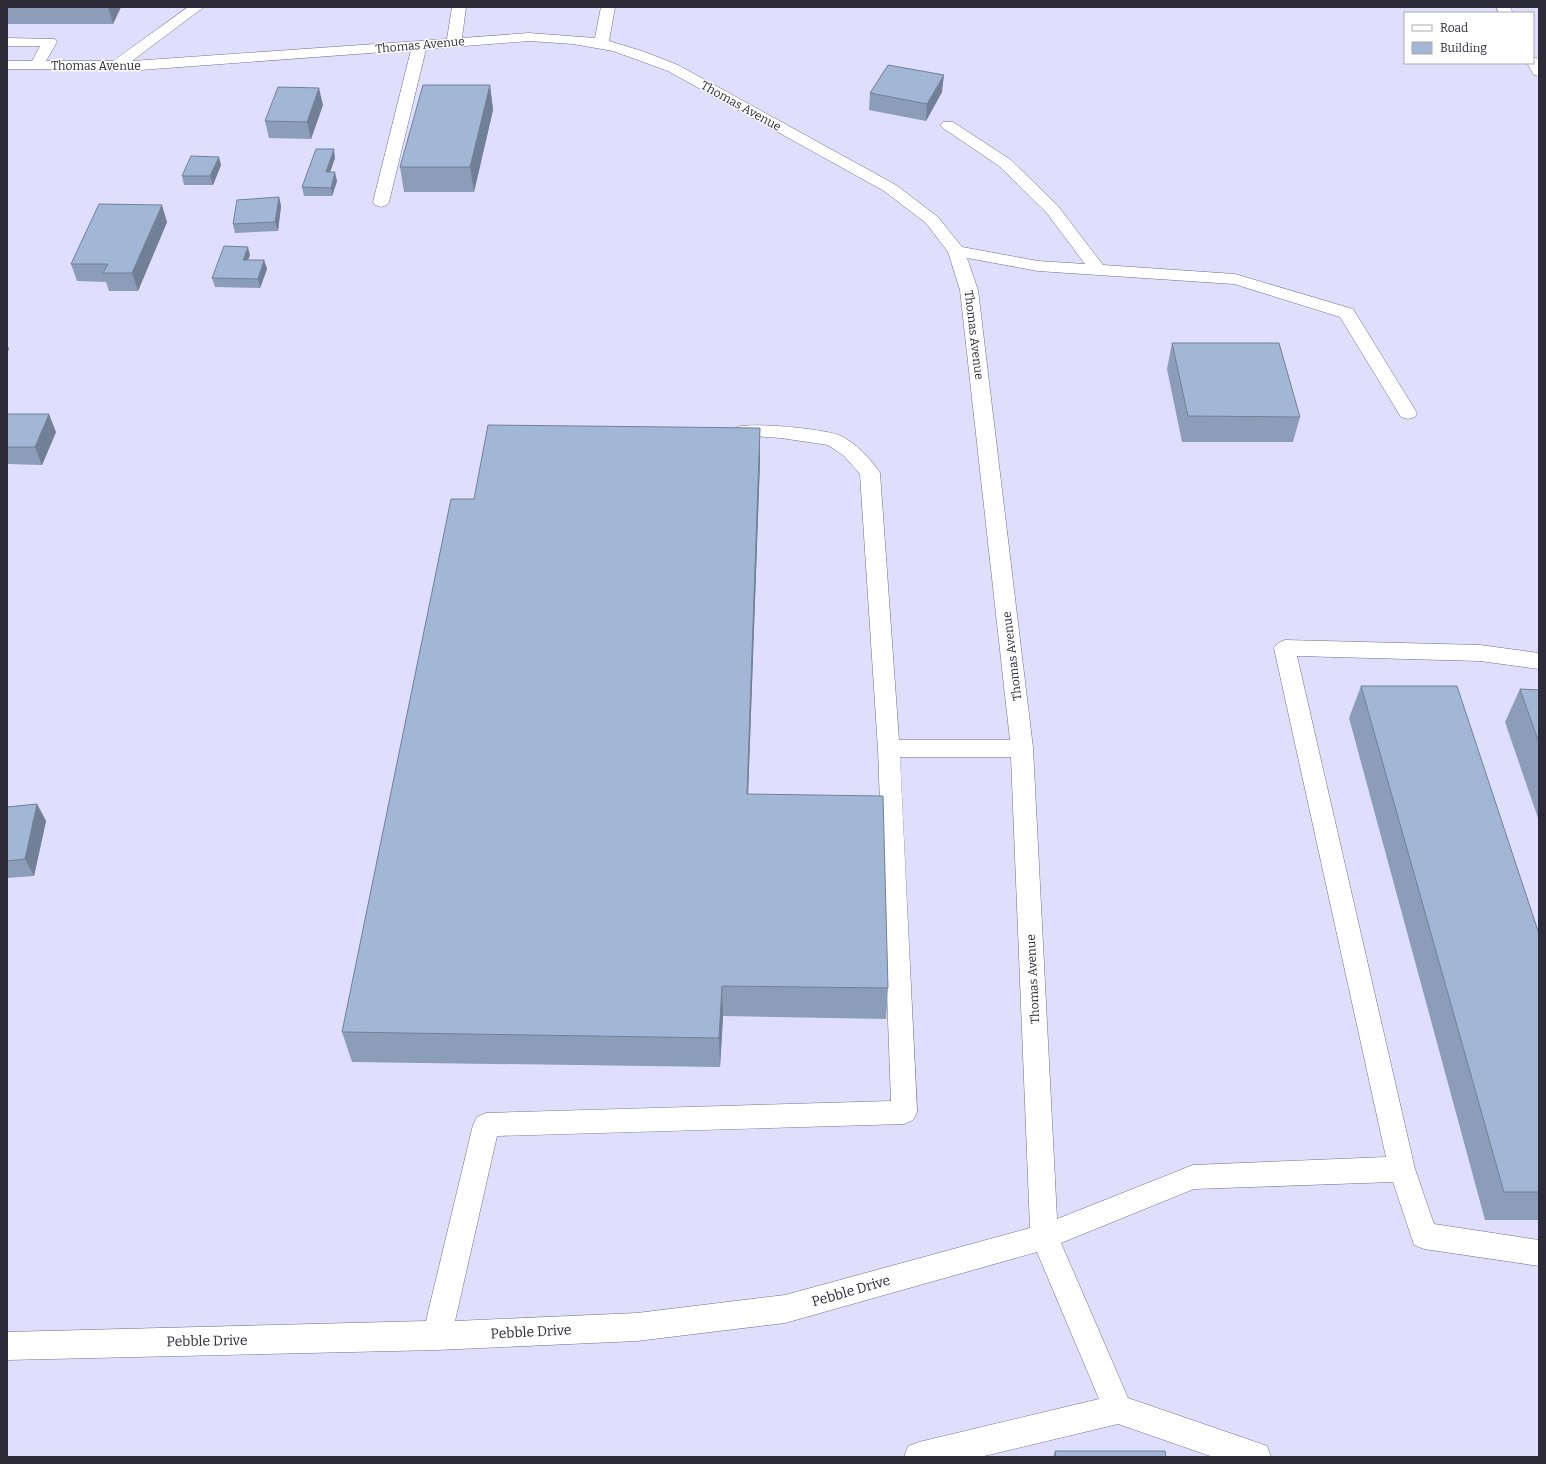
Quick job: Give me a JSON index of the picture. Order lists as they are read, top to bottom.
{
  "streets": {
    "street": ["Thomas Avenue", "Pebble Drive"]
  },
  "crossings": [
    ["Thomas Avenue", "Pebble Drive"]
  ],
  "legend": ["Road", "Building"]
}
